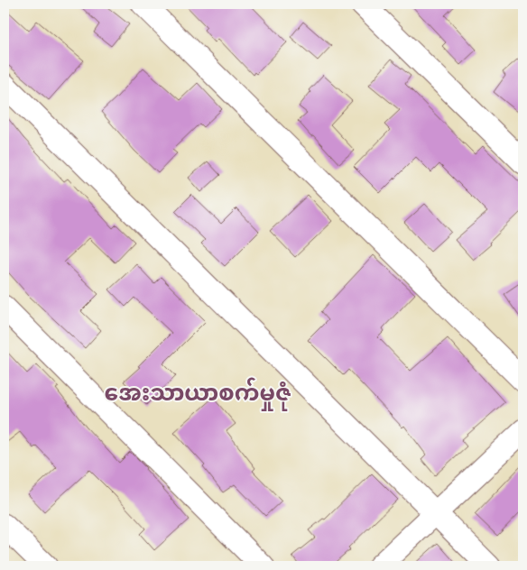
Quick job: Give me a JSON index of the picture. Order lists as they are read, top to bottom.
{
  "districts": ["အေးသာယာစက်မှုဇုံ"]
}
